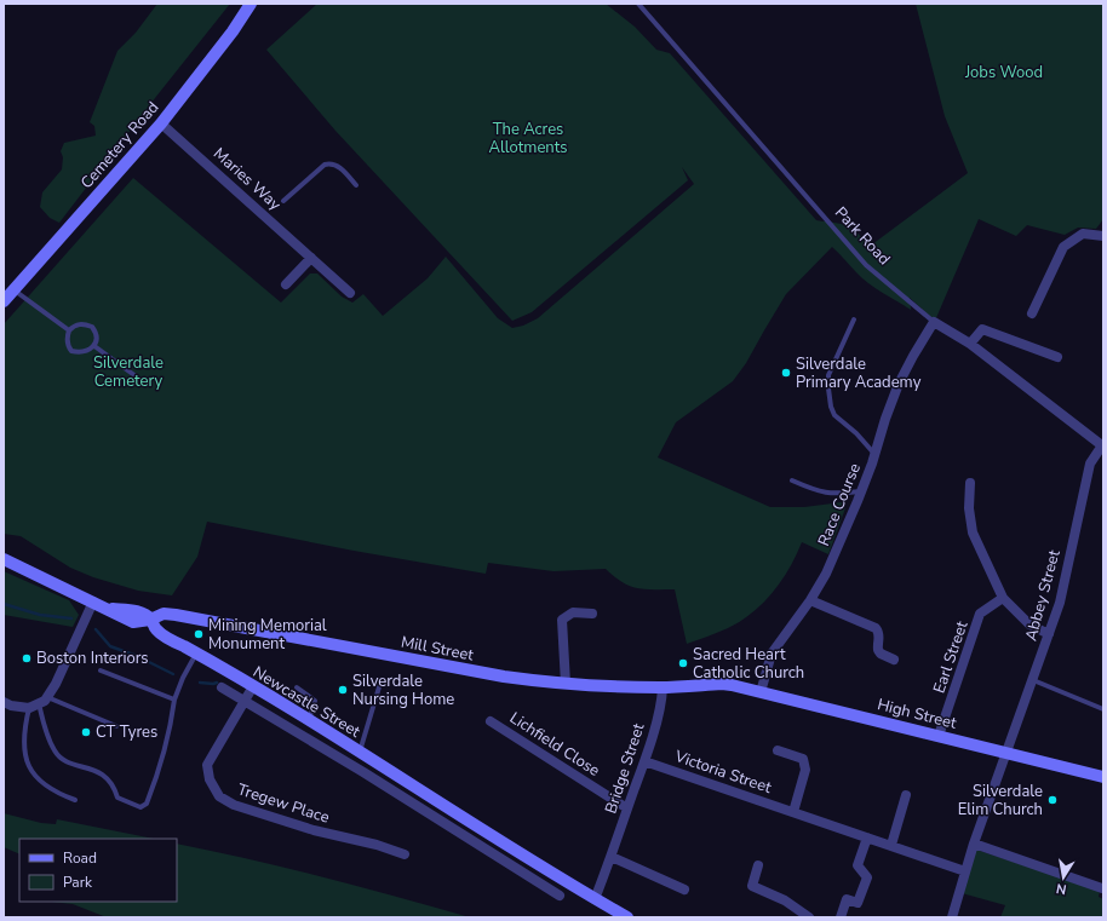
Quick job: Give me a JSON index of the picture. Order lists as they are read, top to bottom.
{
  "streets": {
    "street": [
      "Cemetery Road",
      "Maries Way",
      "Park Road",
      "Race Course",
      "Abbey Street",
      "Mill Street",
      "Earl Street",
      "Newcastle Street",
      "High Street",
      "Lichfield Close",
      "Bridge Street",
      "Victoria Street",
      "Tregew Place"
    ]
  },
  "crossings": [
    ["Cemetery Road", "Maries Way"],
    ["Park Road", "Race Course"],
    ["Park Road", "Abbey Street"],
    ["Race Course", "High Street"],
    ["Abbey Street", "High Street"],
    ["Abbey Street", "Victoria Street"],
    ["Mill Street", "Newcastle Street"],
    ["Mill Street", "High Street"],
    ["Mill Street", "Bridge Street"],
    ["Earl Street", "High Street"],
    ["Newcastle Street", "Bridge Street"],
    ["Newcastle Street", "Tregew Place"],
    ["Lichfield Close", "Bridge Street"],
    ["Bridge Street", "Victoria Street"]
  ],
  "parks": ["Jobs Wood", "The Acres Allotments", "Silverdale Cemetery"],
  "places": [
    "Silverdale Primary Academy",
    "Mining Memorial Monument",
    "Boston Interiors",
    "Sacred Heart Catholic Church",
    "Silverdale Nursing Home",
    "CT Tyres",
    "Silverdale Elim Church"
  ],
  "legend": ["Road", "Park"],
  "north": "bottom"
}
